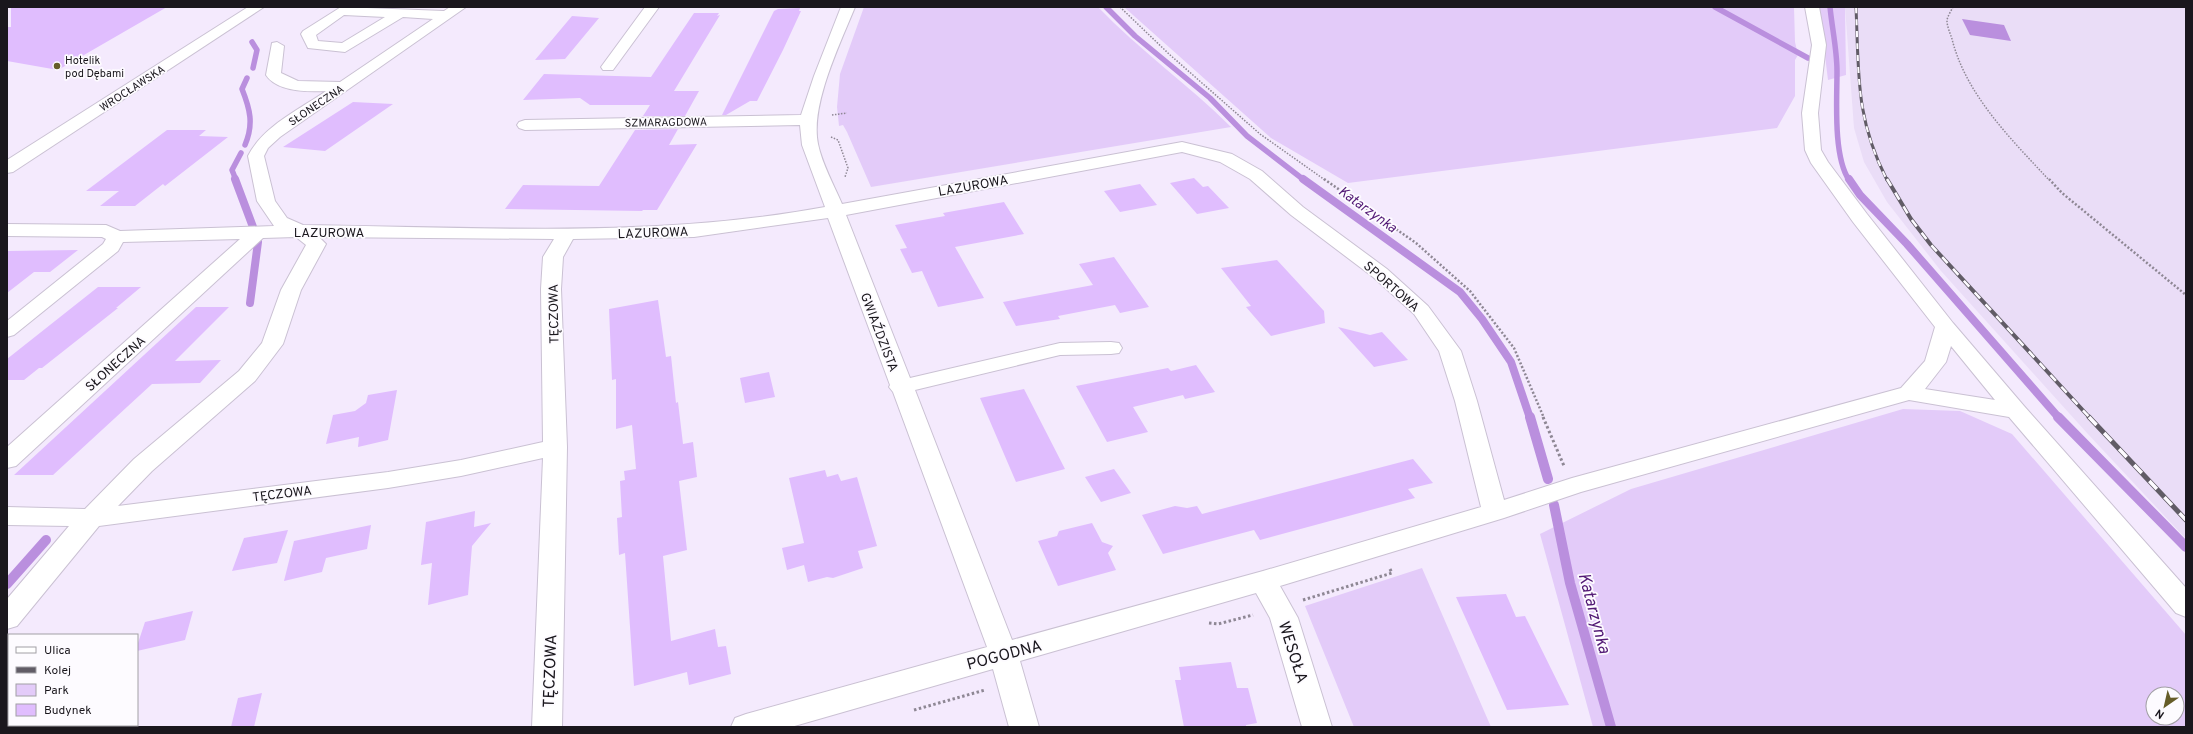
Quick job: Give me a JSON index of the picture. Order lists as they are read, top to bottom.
{
  "streets": {
    "street": [
      "WROCŁAWSKA",
      "SŁONECZNA",
      "SZMARAGDOWA",
      "LAZUROWA",
      "SPORTOWA",
      "TĘCZOWA",
      "GWIAŹDZISTA",
      "WESOŁA",
      "POGODNA"
    ]
  },
  "crossings": [
    ["SŁONECZNA", "LAZUROWA"],
    ["SZMARAGDOWA", "GWIAŹDZISTA"],
    ["LAZUROWA", "SPORTOWA"],
    ["LAZUROWA", "TĘCZOWA"],
    ["LAZUROWA", "GWIAŹDZISTA"],
    ["SPORTOWA", "POGODNA"],
    ["GWIAŹDZISTA", "POGODNA"],
    ["WESOŁA", "POGODNA"]
  ],
  "water": ["Katarzynka"],
  "places": ["Hotelik pod Dębami"],
  "legend": [
    "Ulica",
    "Kolej",
    "Park",
    "Budynek"
  ],
  "north": "bottom left"
}
